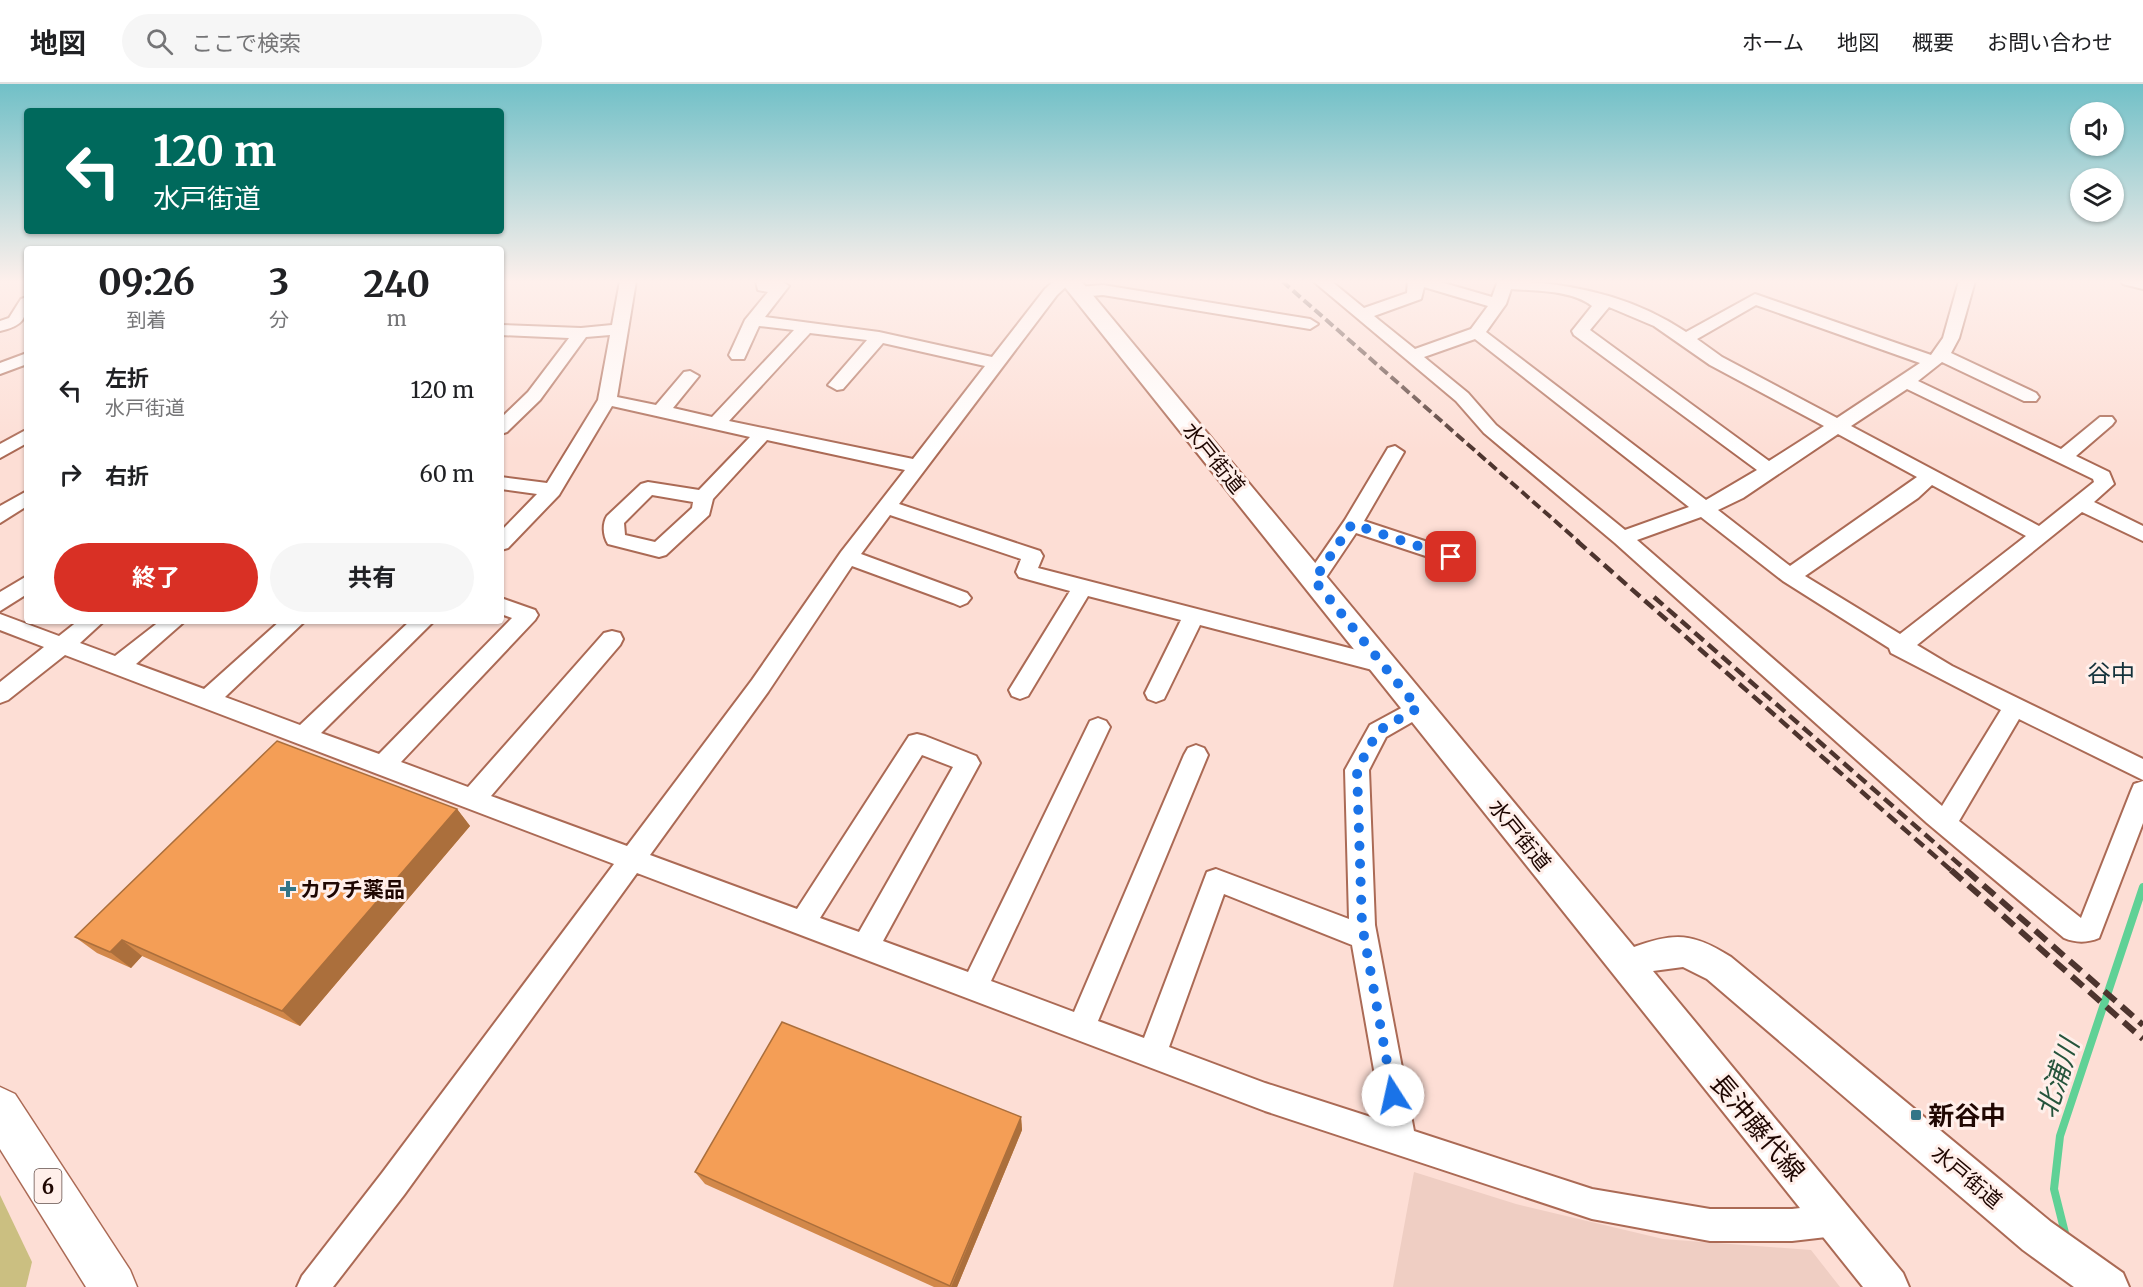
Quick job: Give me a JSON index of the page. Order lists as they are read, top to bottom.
{
  "streets": {
    "highway": ["6"],
    "main road": ["水戸街道", "長沖藤代線"]
  },
  "crossings": [
    ["水戸街道", "長沖藤代線"]
  ],
  "districts": ["谷中"],
  "water": ["北浦川"],
  "places": {
    "health": ["カワチ薬品"],
    "transit": ["新谷中"]
  },
  "page": {
    "header": "地図",
    "search": "ここで検索",
    "nav": [
      "ホーム",
      "地図",
      "概要",
      "お問い合わせ"
    ],
    "turn": ["120 m", "水戸街道"],
    "eta": [
      "09:26",
      "到着",
      "3",
      "分",
      "240",
      "m"
    ],
    "list": [
      {
        "name": "左折",
        "note": "水戸街道",
        "value": "120 m"
      },
      {
        "name": "右折",
        "value": "60 m"
      }
    ],
    "buttons": ["終了", "共有"]
  }
}
